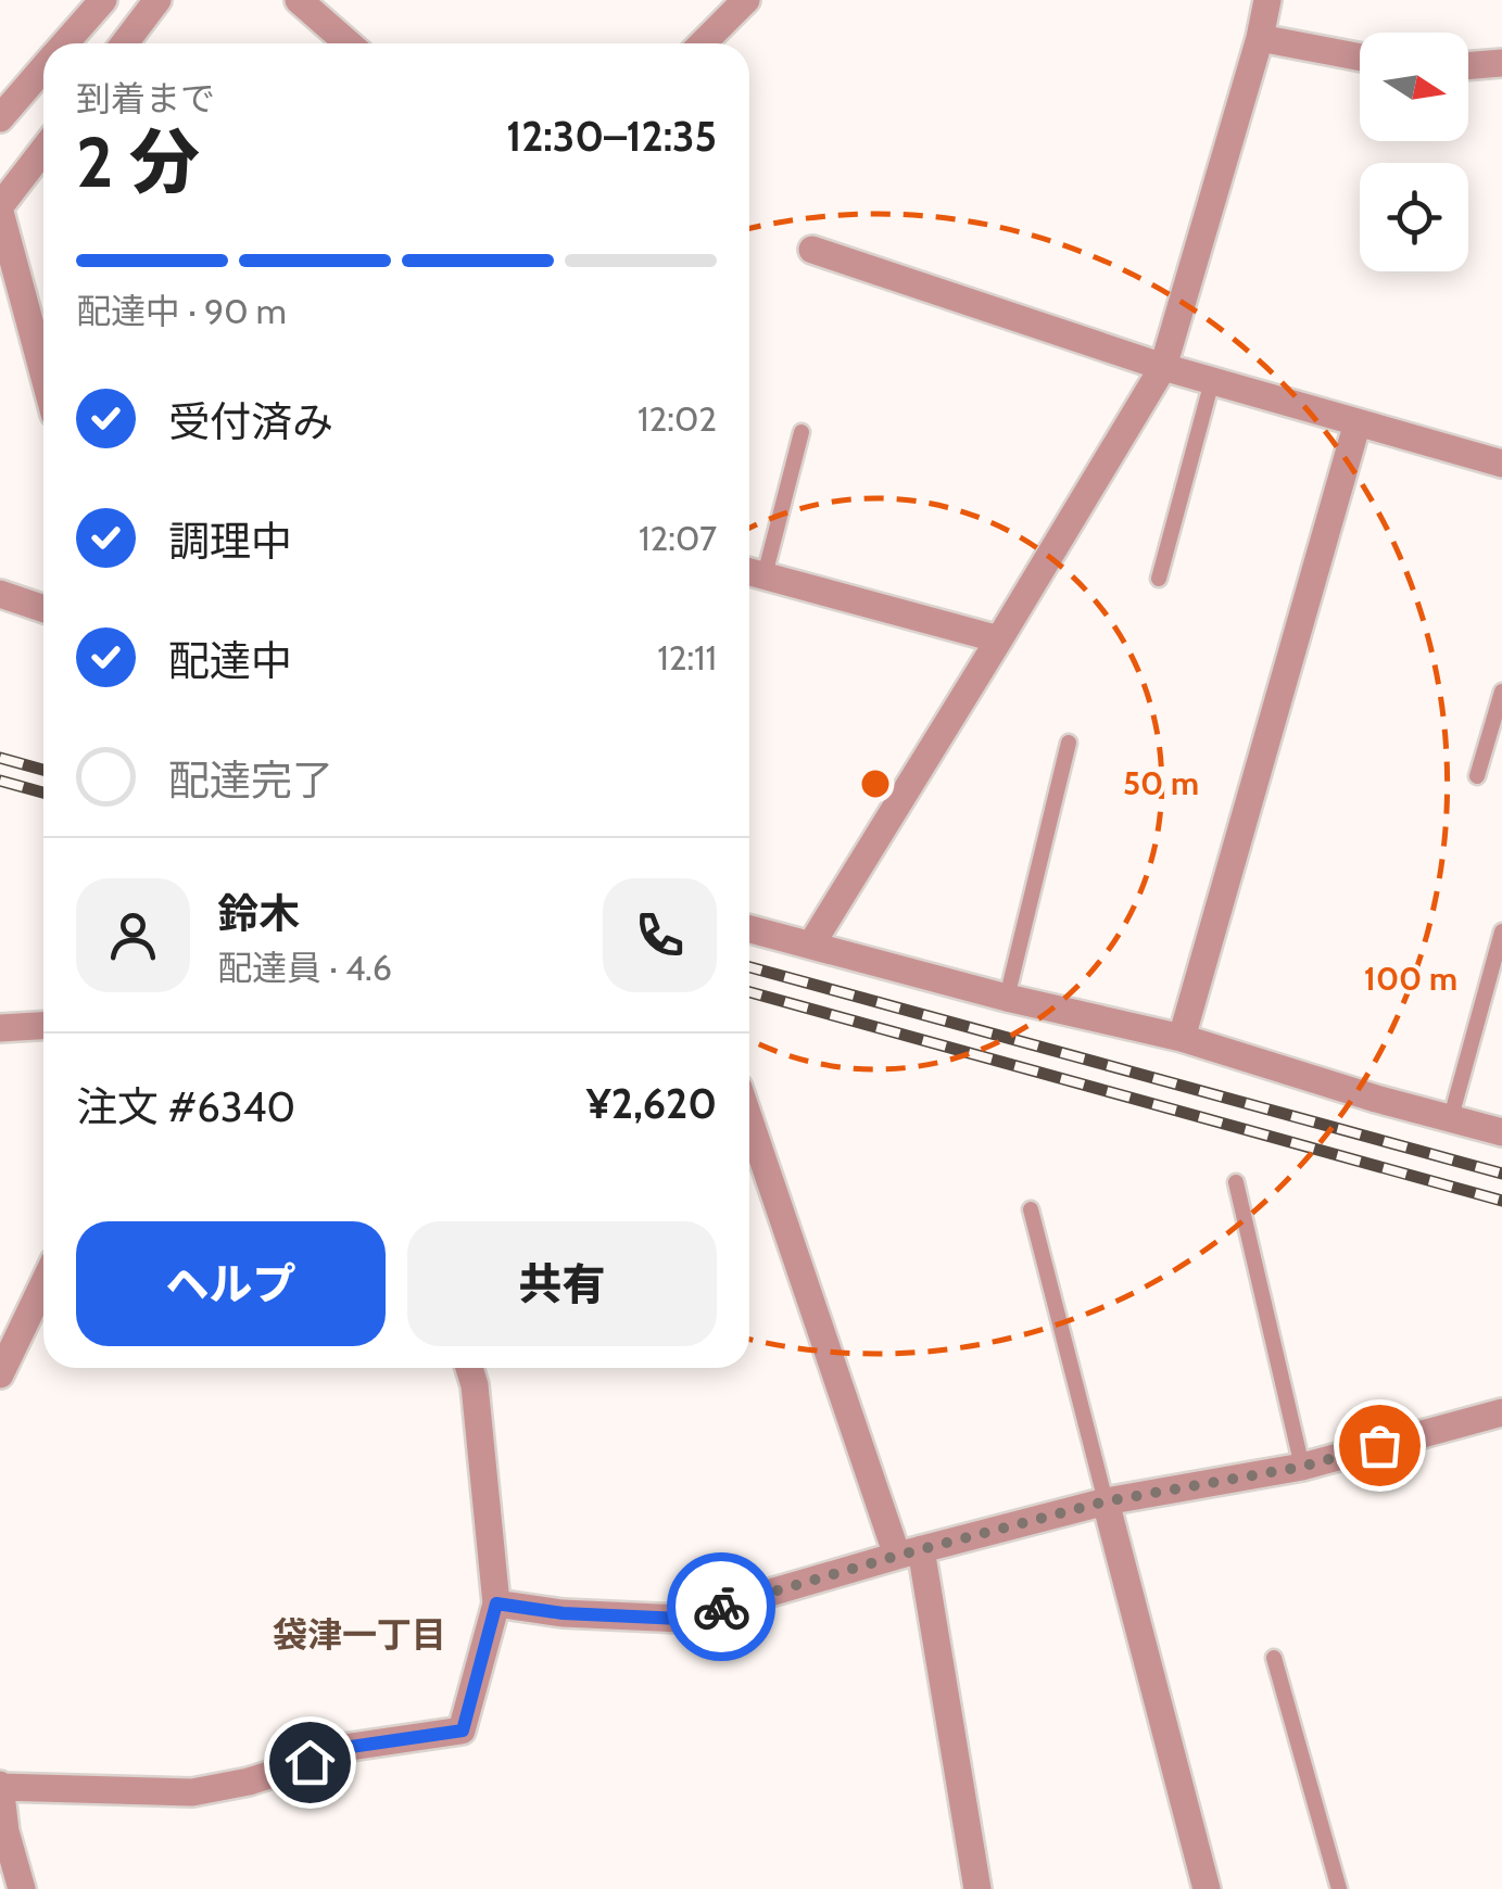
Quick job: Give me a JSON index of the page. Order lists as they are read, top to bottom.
{
  "districts": ["袋津一丁目"],
  "north": "right",
  "page": {
    "heading": ["2 分", "到着まで", "12:30–12:35"],
    "panel": [
      "鈴木",
      "配達員 · 4.6",
      "注文 #6340",
      "¥2,620"
    ],
    "bar": "配達中 · 90 m",
    "list": [
      ["受付済み", "12:02"],
      ["調理中", "12:07"],
      ["配達中", "12:11"],
      "配達完了"
    ],
    "buttons": ["ヘルプ", "共有"]
  },
  "rings": ["50 m", "100 m"]
}
